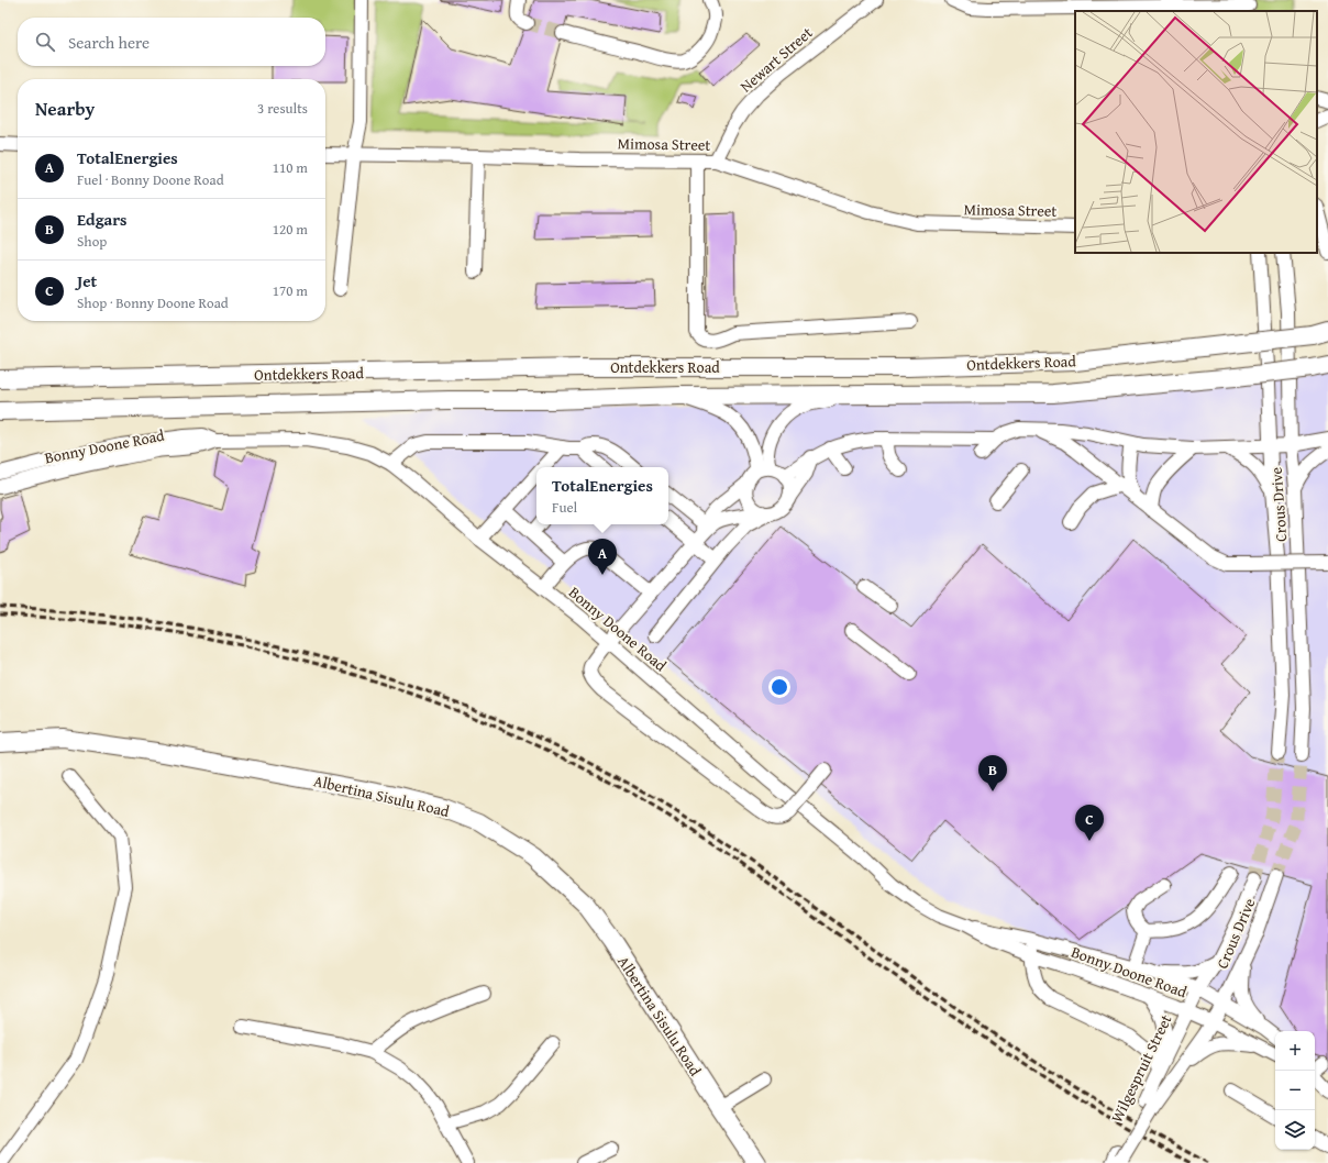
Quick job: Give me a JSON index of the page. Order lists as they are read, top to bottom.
{
  "streets": {
    "main road": ["Ontdekkers Road", "Albertina Sisulu Road"],
    "street": [
      "Newart Street",
      "Mimosa Street",
      "Bonny Doone Road",
      "Crous Drive",
      "Wilgespruit Street"
    ]
  },
  "crossings": [
    ["Newart Street", "Mimosa Street"],
    ["Bonny Doone Road", "Crous Drive"],
    ["Bonny Doone Road", "Wilgespruit Street"],
    ["Crous Drive", "Wilgespruit Street"]
  ],
  "page": {
    "search": "Search here",
    "heading": ["Nearby", "3 results"],
    "list": [
      {
        "mark": "A",
        "name": "TotalEnergies",
        "note": "Fuel · Bonny Doone Road",
        "value": "110 m"
      },
      {
        "mark": "B",
        "name": "Edgars",
        "note": "Shop",
        "value": "120 m"
      },
      {
        "mark": "C",
        "name": "Jet",
        "note": "Shop · Bonny Doone Road",
        "value": "170 m"
      }
    ],
    "popup": ["TotalEnergies", "Fuel"],
    "pins": ["A", "B", "C"],
    "map_buttons": ["+", "−"]
  }
}
